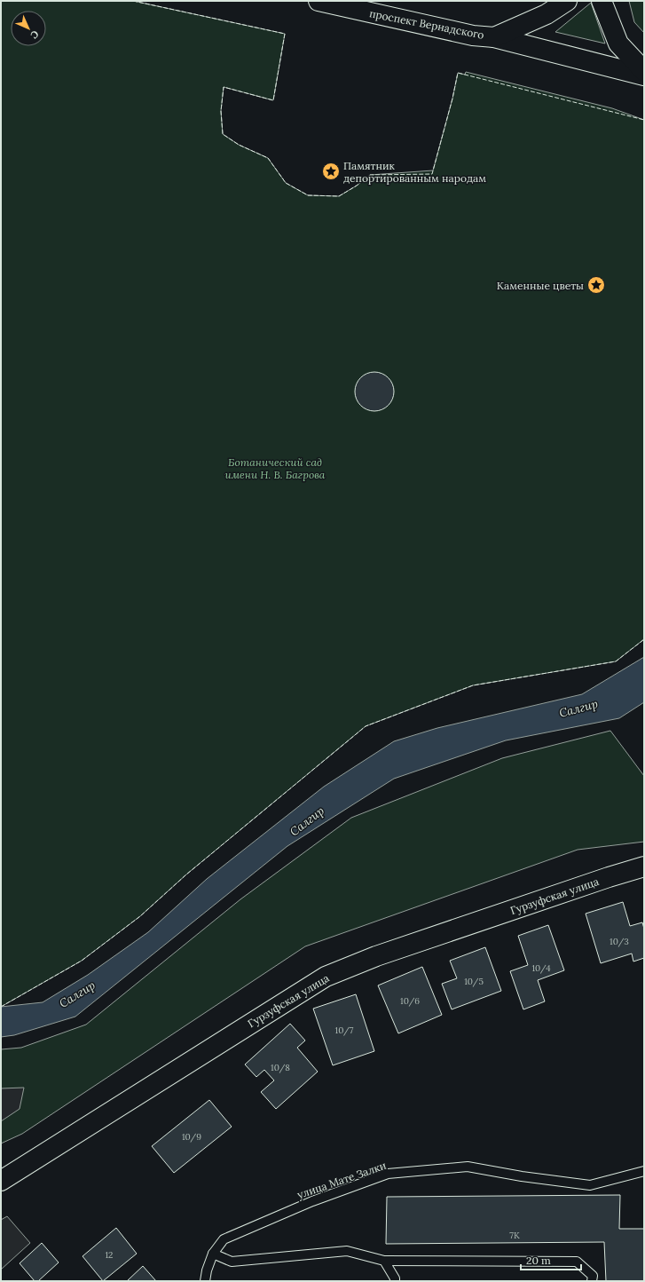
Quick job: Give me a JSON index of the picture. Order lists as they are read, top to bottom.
{
  "streets": {
    "main road": ["проспект Вернадского", "Гурзуфская улица"],
    "lane": ["улица Мате Залки"]
  },
  "water": ["Салгир"],
  "parks": ["Ботанический сад имени Н. В. Багрова"],
  "places": {
    "place": ["Памятник депортированным народам", "Каменные цветы"]
  },
  "house_numbers": [
    "10/3",
    "10/4",
    "10/5",
    "10/6",
    "10/7",
    "10/8",
    "10/9",
    "7К",
    "12"
  ],
  "scale_bar": "20 m",
  "north": "bottom right"
}
